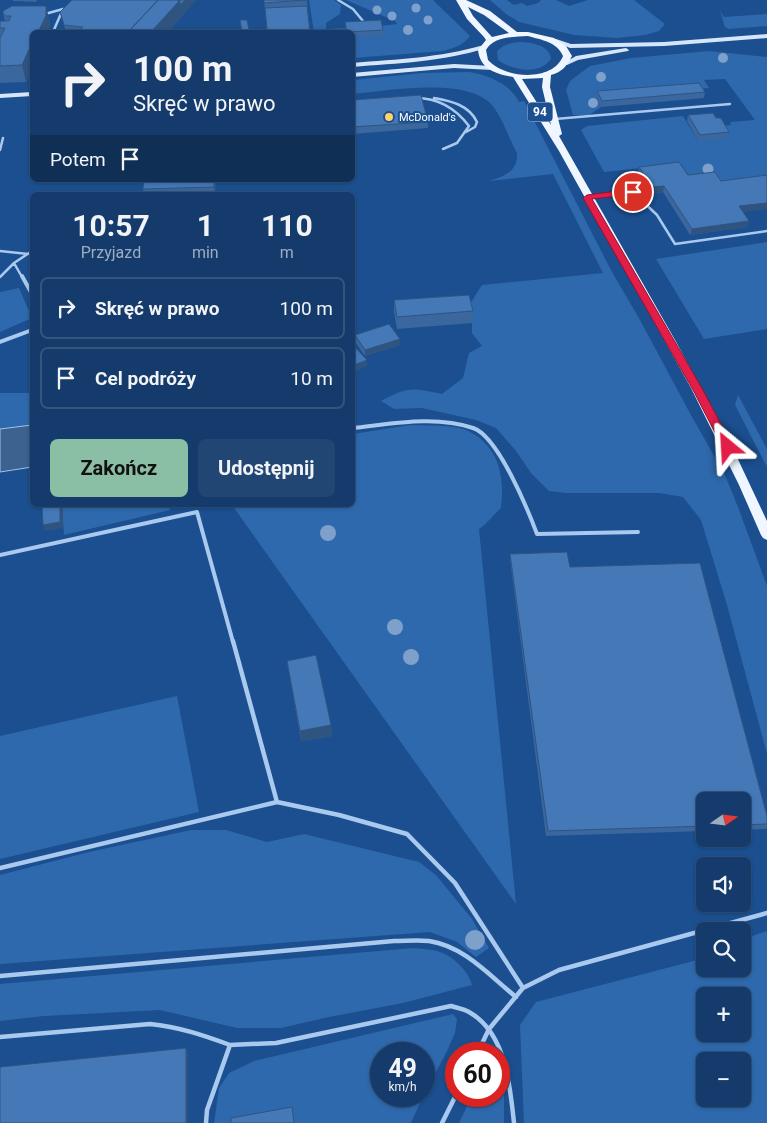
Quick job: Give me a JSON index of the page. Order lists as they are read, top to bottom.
{
  "streets": {
    "main road": ["94"]
  },
  "places": ["McDonald's"],
  "north": "right",
  "page": {
    "turn": ["100 m", "Skręć w prawo"],
    "then": "Potem",
    "eta": [
      "10:57",
      "Przyjazd",
      "1",
      "min",
      "110",
      "m"
    ],
    "list": [
      {
        "name": "Skręć w prawo",
        "value": "100 m"
      },
      {
        "name": "Cel podróży",
        "value": "10 m"
      }
    ],
    "buttons": ["Zakończ", "Udostępnij"],
    "map_buttons": ["+", "−"],
    "speed": "49 km/h",
    "limit": "60"
  }
}
